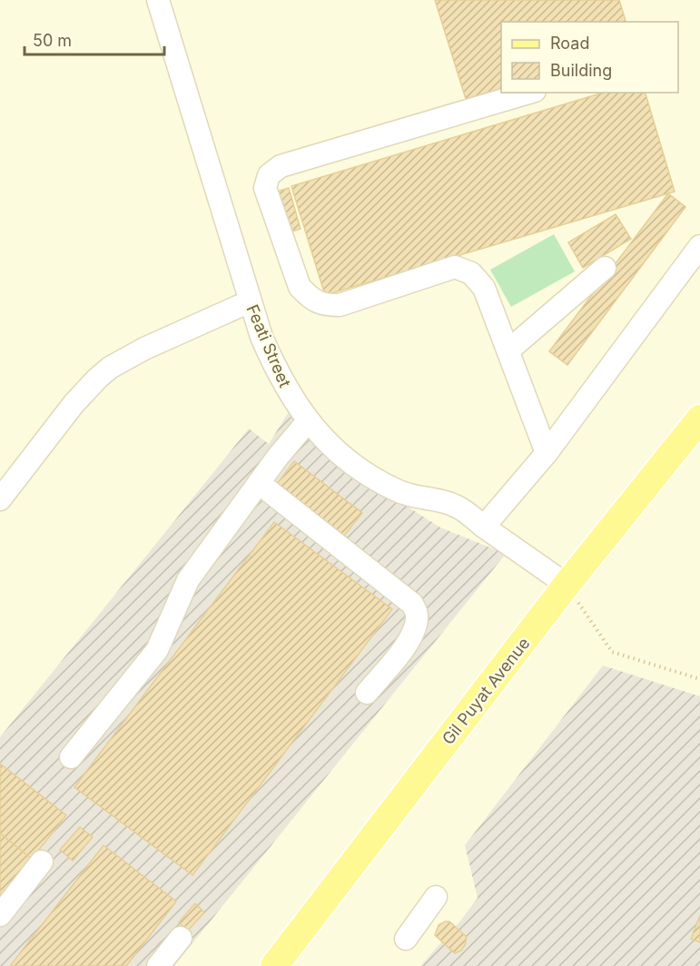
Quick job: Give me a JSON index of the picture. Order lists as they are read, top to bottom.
{
  "streets": {
    "main road": ["Gil Puyat Avenue"],
    "street": ["Feati Street"]
  },
  "crossings": [
    ["Feati Street", "Gil Puyat Avenue"]
  ],
  "legend": ["Road", "Building"],
  "scale_bar": "50 m"
}
